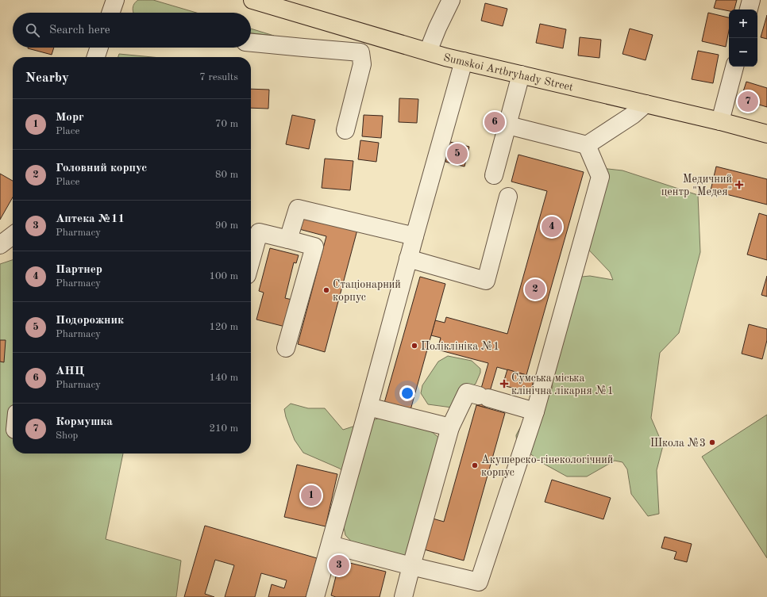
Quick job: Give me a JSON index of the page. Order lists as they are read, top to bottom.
{
  "streets": {
    "main road": ["Sumskoi Artbryhady Street"]
  },
  "places": {
    "health": ["Медичний центр \"Медея\"", "Сумська міська клінічна лікарня №1"],
    "other": [
      "Стаціонарний корпус",
      "Поліклініка №1",
      "Школа №3",
      "Акушерско-гінекологічний корпус"
    ]
  },
  "page": {
    "map_buttons": ["+", "−"],
    "search": "Search here",
    "heading": ["Nearby", "7 results"],
    "pins": [
      "7",
      "6",
      "5",
      "4",
      "2",
      "1",
      "3"
    ],
    "list": [
      {
        "mark": "1",
        "name": "Морг",
        "note": "Place",
        "value": "70 m"
      },
      {
        "mark": "2",
        "name": "Головний корпус",
        "note": "Place",
        "value": "80 m"
      },
      {
        "mark": "3",
        "name": "Аптека №11",
        "note": "Pharmacy",
        "value": "90 m"
      },
      {
        "mark": "4",
        "name": "Партнер",
        "note": "Pharmacy",
        "value": "100 m"
      },
      {
        "mark": "5",
        "name": "Подорожник",
        "note": "Pharmacy",
        "value": "120 m"
      },
      {
        "mark": "6",
        "name": "АНЦ",
        "note": "Pharmacy",
        "value": "140 m"
      },
      {
        "mark": "7",
        "name": "Кормушка",
        "note": "Shop",
        "value": "210 m"
      }
    ]
  }
}
